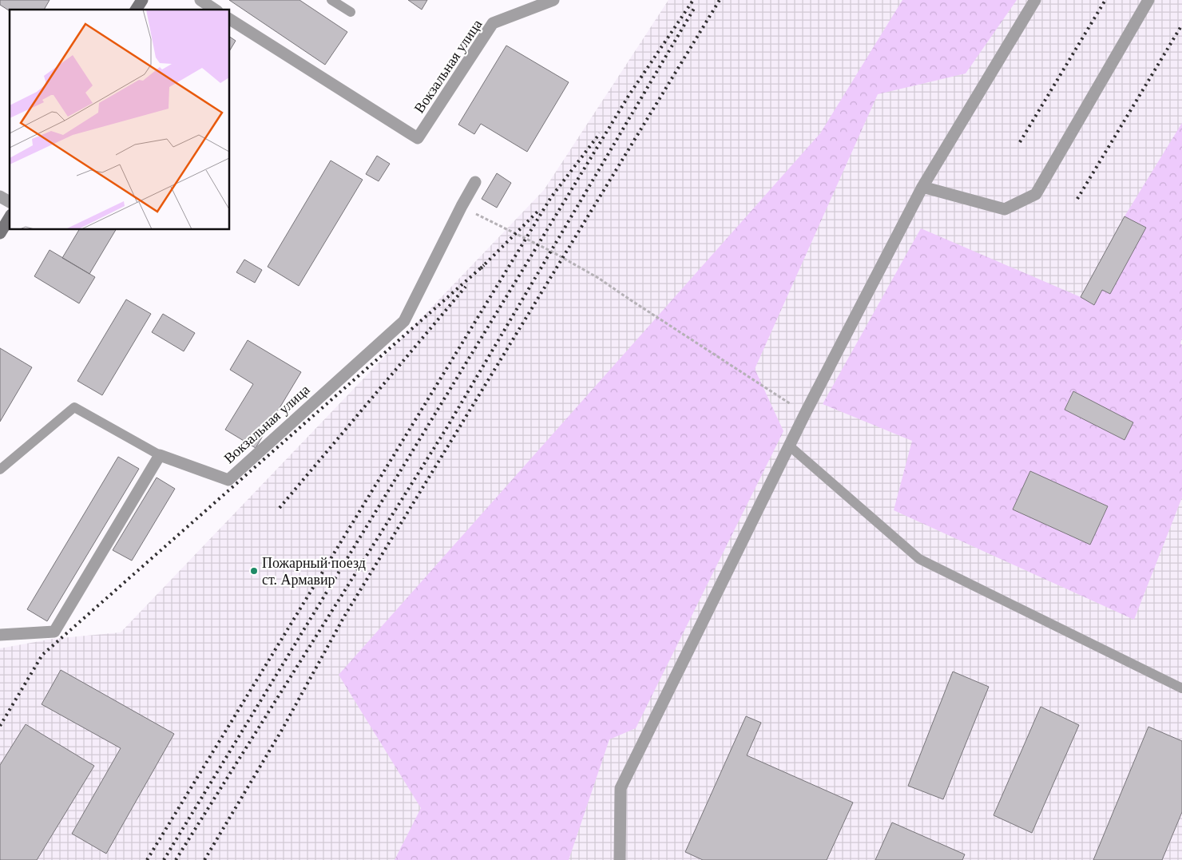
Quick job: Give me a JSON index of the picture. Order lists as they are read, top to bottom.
{
  "streets": {
    "street": ["Вокзальная улица"]
  },
  "places": ["Пожарный поезд ст. Армавир"]
}
